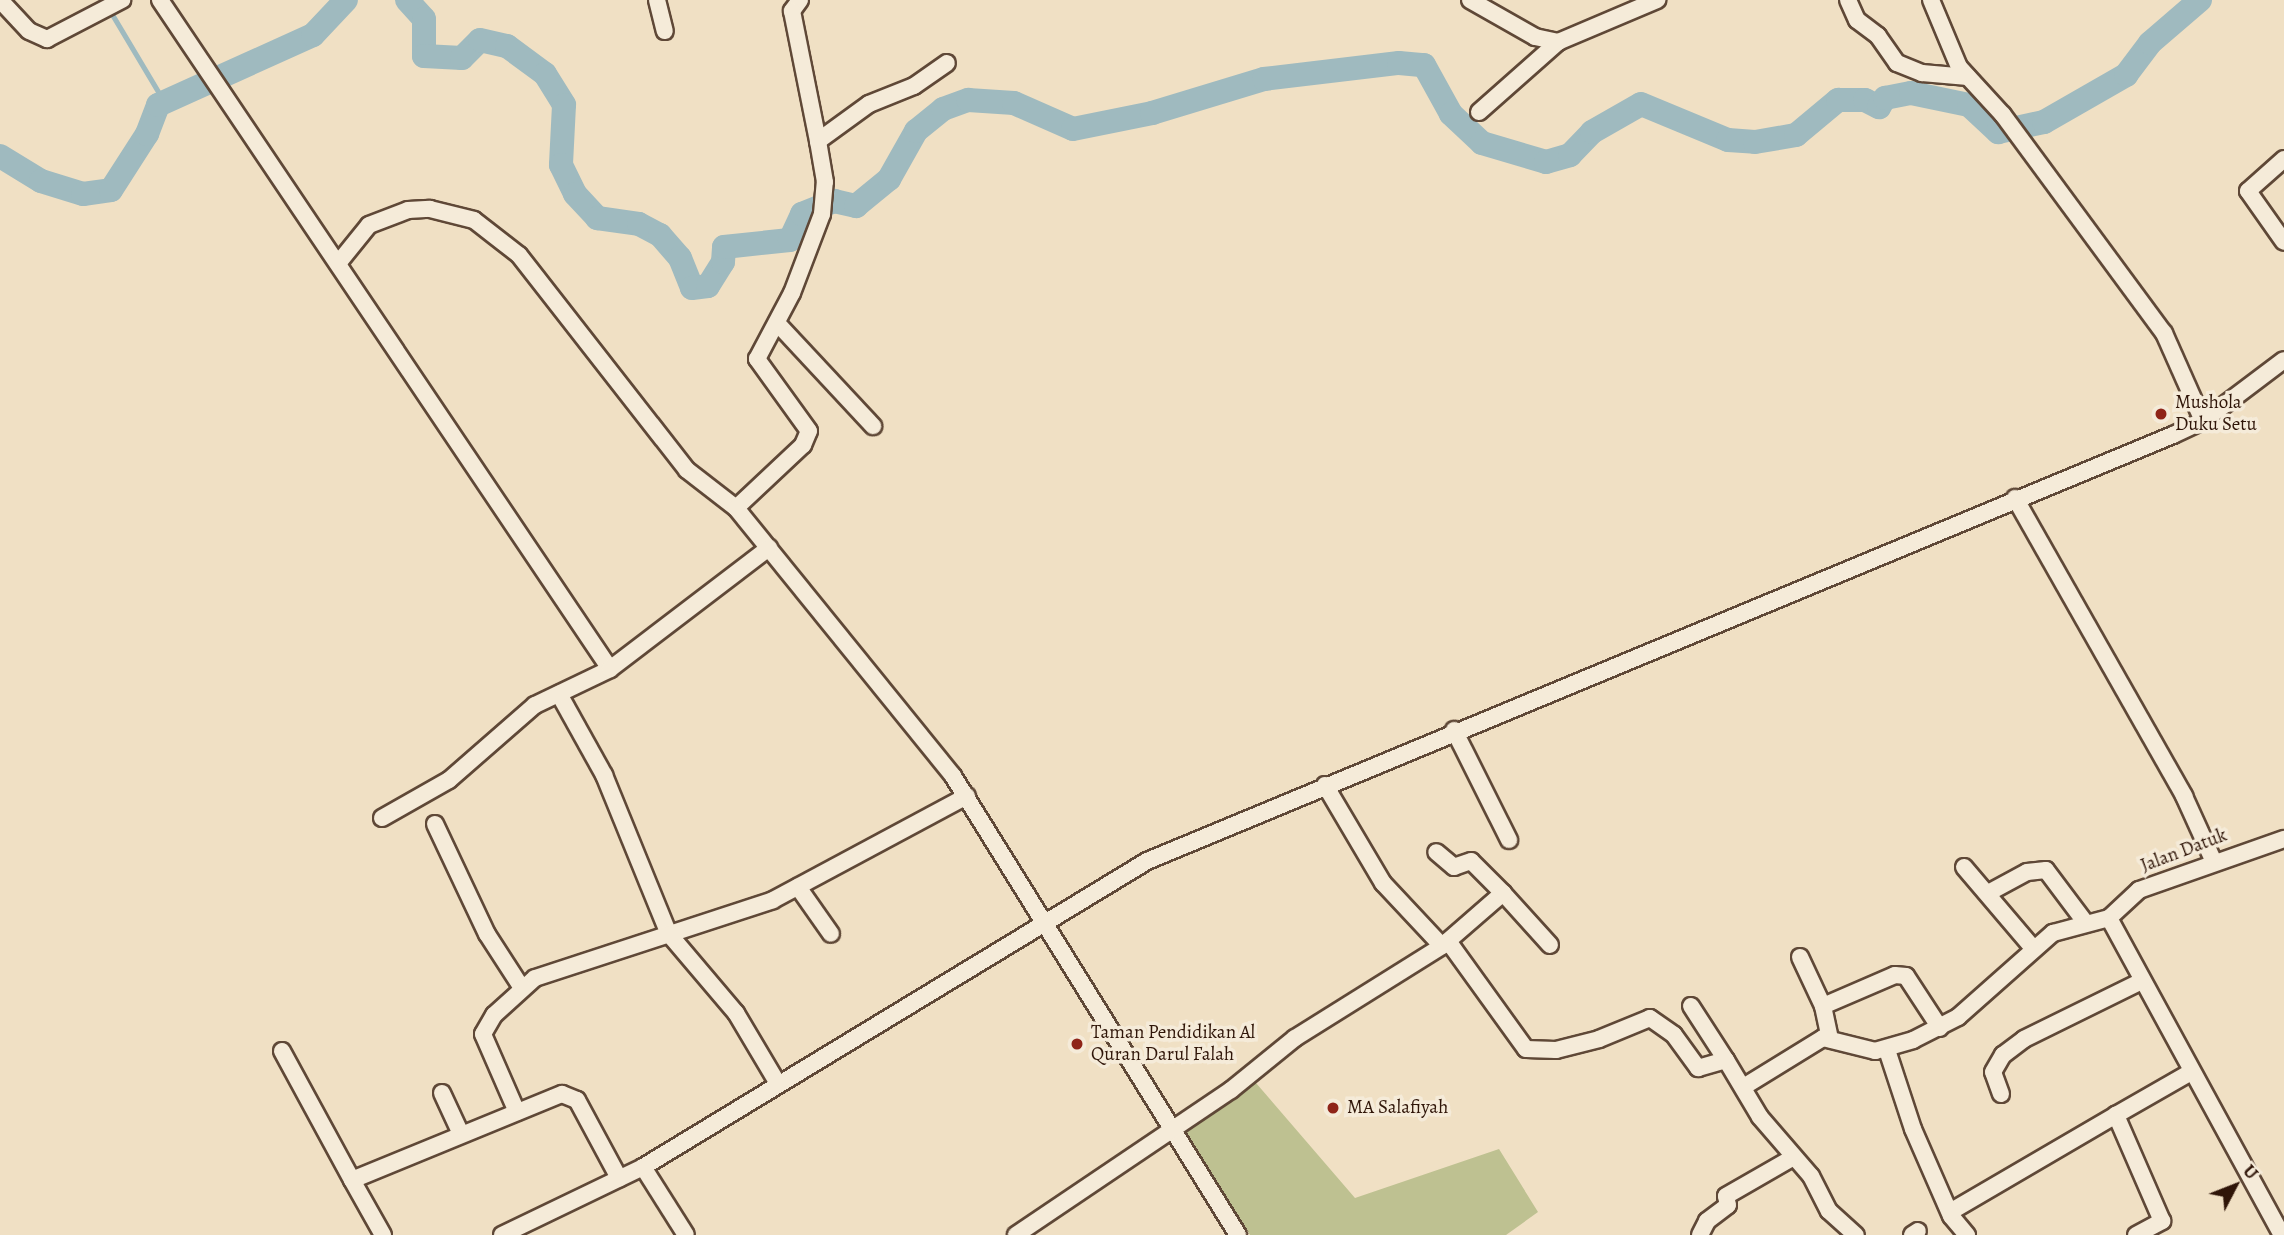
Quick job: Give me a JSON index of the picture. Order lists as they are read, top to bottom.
{
  "streets": {
    "street": ["Jalan Datuk"]
  },
  "places": ["Mushola Duku Setu", "Taman Pendidikan Al Quran Darul Falah", "MA Salafiyah"],
  "north": "top right"
}
